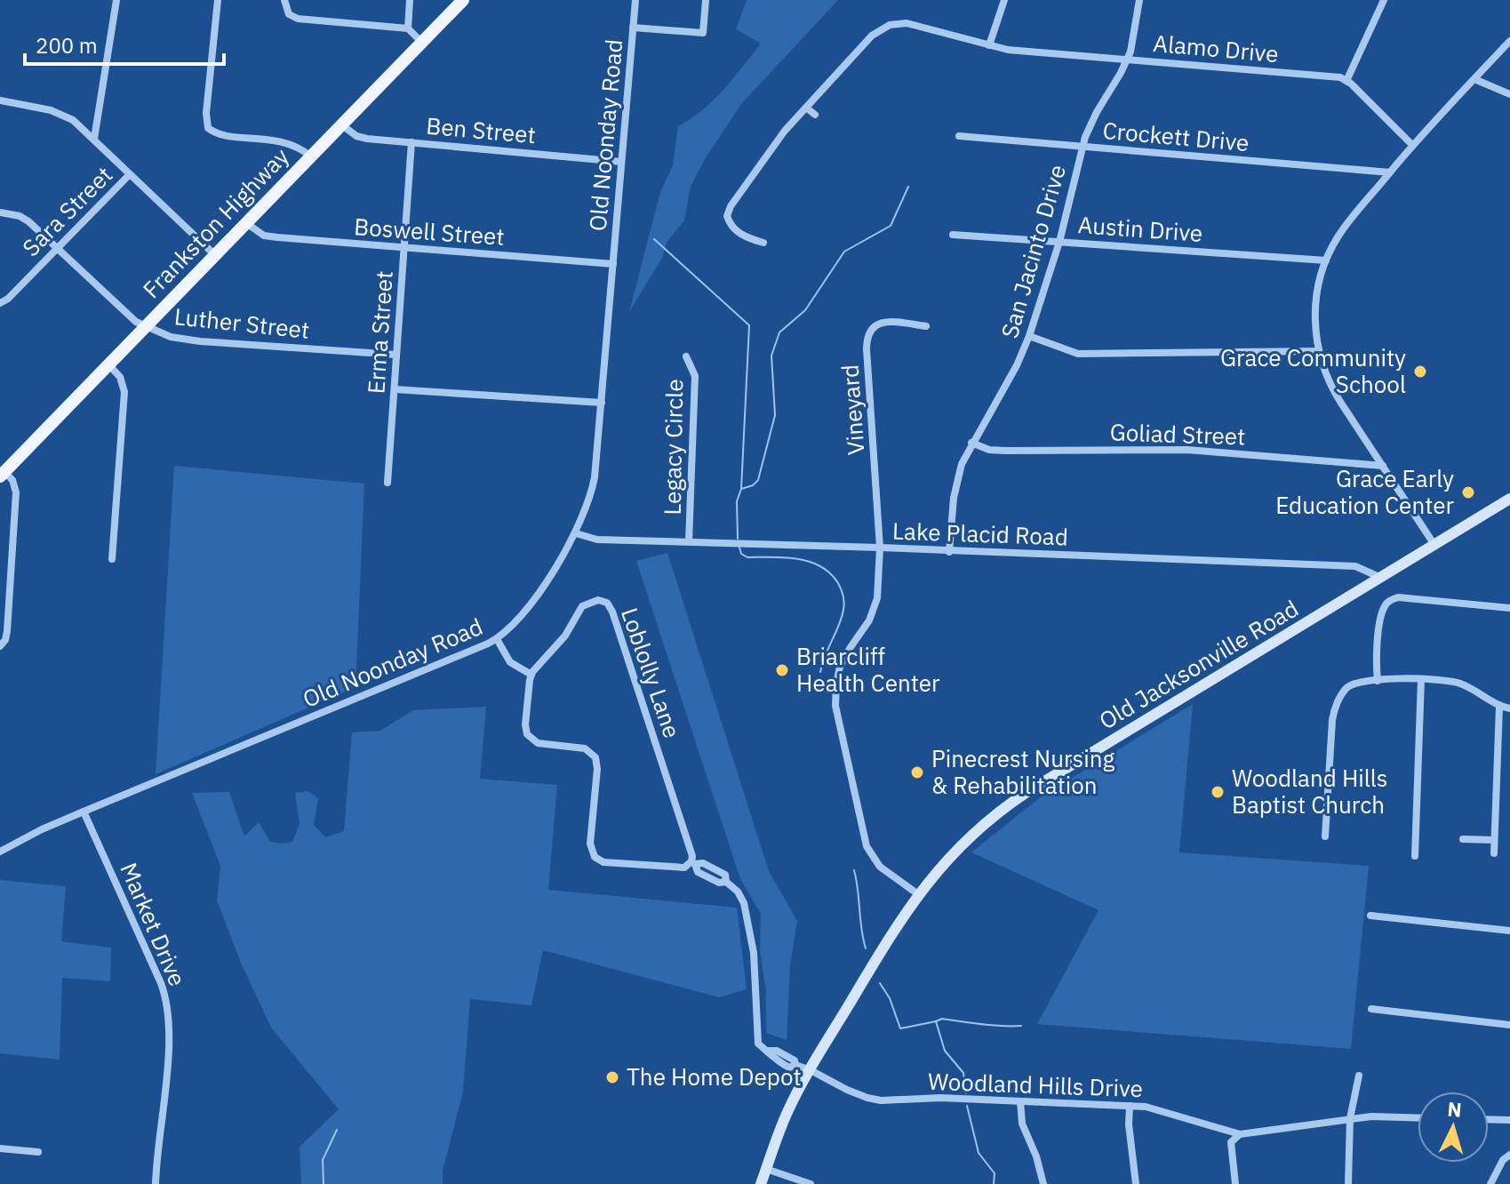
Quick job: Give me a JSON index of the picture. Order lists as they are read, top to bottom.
{
  "streets": {
    "main road": ["Frankston Highway", "Old Jacksonville Road"],
    "street": [
      "Alamo Drive",
      "Ben Street",
      "Old Noonday Road",
      "Crockett Drive",
      "Sara Street",
      "Austin Drive",
      "Boswell Street",
      "San Jacinto Drive",
      "Luther Street",
      "Erma Street",
      "Vineyard",
      "Goliad Street",
      "Legacy Circle",
      "Lake Placid Road",
      "Loblolly Lane",
      "Market Drive",
      "Woodland Hills Drive"
    ]
  },
  "crossings": [
    ["Alamo Drive", "San Jacinto Drive"],
    ["Ben Street", "Old Noonday Road"],
    ["Ben Street", "Frankston Highway"],
    ["Ben Street", "Erma Street"],
    ["Old Noonday Road", "Boswell Street"],
    ["Old Noonday Road", "Lake Placid Road"],
    ["Old Noonday Road", "Market Drive"],
    ["Crockett Drive", "San Jacinto Drive"],
    ["Sara Street", "Luther Street"],
    ["Frankston Highway", "Boswell Street"],
    ["Frankston Highway", "Luther Street"],
    ["Austin Drive", "San Jacinto Drive"],
    ["Boswell Street", "Erma Street"],
    ["San Jacinto Drive", "Goliad Street"],
    ["San Jacinto Drive", "Lake Placid Road"],
    ["Luther Street", "Erma Street"],
    ["Vineyard", "Lake Placid Road"],
    ["Legacy Circle", "Lake Placid Road"],
    ["Lake Placid Road", "Old Jacksonville Road"],
    ["Old Jacksonville Road", "Woodland Hills Drive"]
  ],
  "places": [
    "Grace Community School",
    "Grace Early Education Center",
    "Briarcliff Health Center",
    "Pinecrest Nursing & Rehabilitation",
    "Woodland Hills Baptist Church",
    "The Home Depot"
  ],
  "scale_bar": "200 m",
  "north": "top"
}
